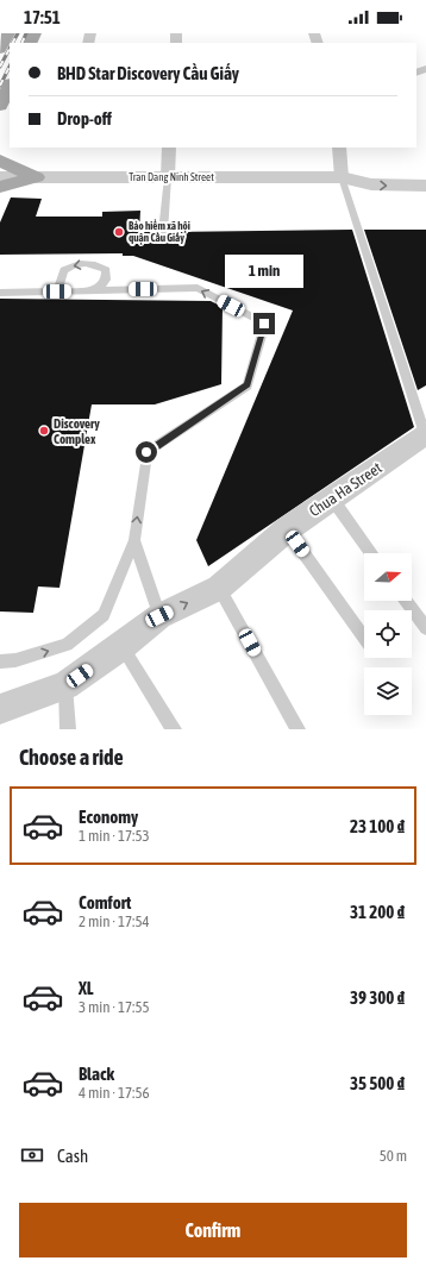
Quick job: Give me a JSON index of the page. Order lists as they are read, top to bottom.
{
  "streets": {
    "street": ["Tran Dang Ninh Street", "Chua Ha Street"]
  },
  "places": ["Bảo hiểm xã hội quận Cầu Giấy", "Discovery Complex"],
  "north": "right",
  "page": {
    "status": "17:51",
    "banner": ["BHD Star Discovery Cầu Giấy", "Drop-off"],
    "bubble": "1 min",
    "heading": "Choose a ride",
    "list": [
      {
        "name": "Economy",
        "note": "1 min · 17:53",
        "value": "23 100 ₫"
      },
      {
        "name": "Comfort",
        "note": "2 min · 17:54",
        "value": "31 200 ₫"
      },
      {
        "name": "XL",
        "note": "3 min · 17:55",
        "value": "39 300 ₫"
      },
      {
        "name": "Black",
        "note": "4 min · 17:56",
        "value": "35 500 ₫"
      }
    ],
    "pay": ["Cash", "50 m"],
    "buttons": "Confirm"
  }
}
